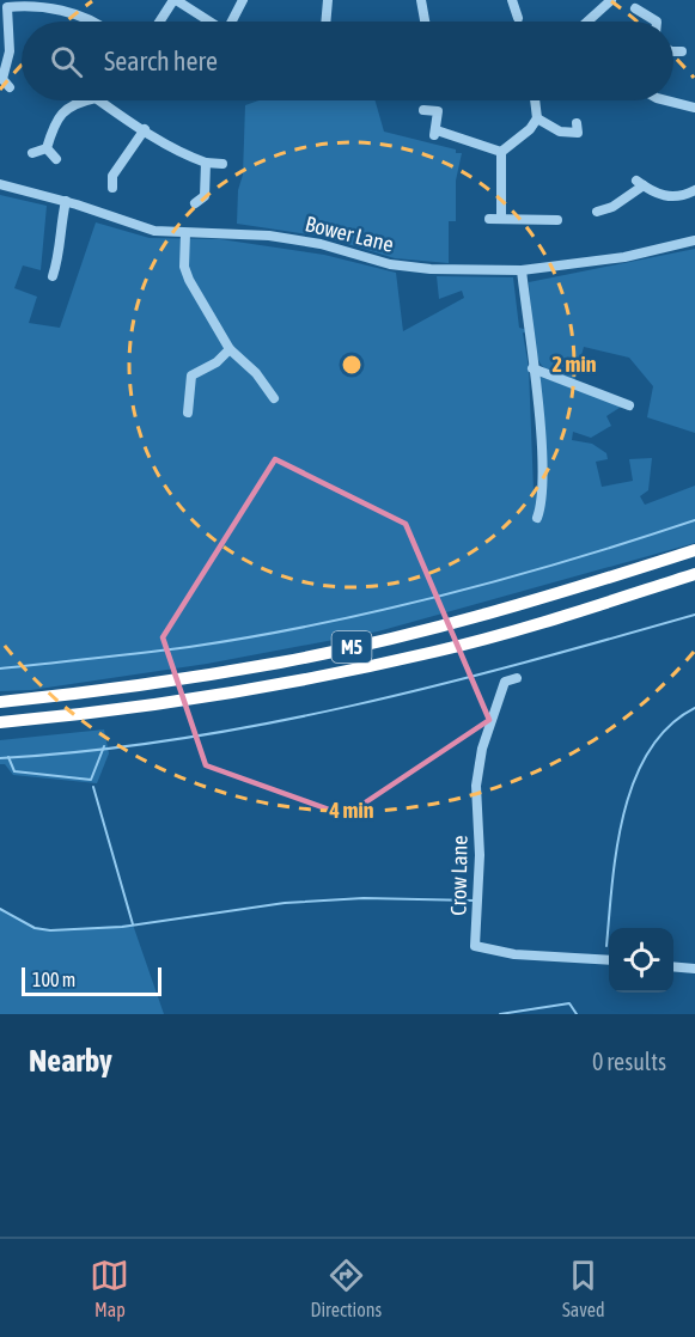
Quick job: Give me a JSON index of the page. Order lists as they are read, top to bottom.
{
  "streets": {
    "highway": ["M5"],
    "street": ["Bower Lane", "Crow Lane"]
  },
  "scale_bar": "100 m",
  "page": {
    "search": "Search here",
    "scale": "100 m",
    "heading": ["Nearby", "0 results"],
    "nav": ["Map", "Directions", "Saved"]
  },
  "rings": ["2 min", "4 min"]
}
